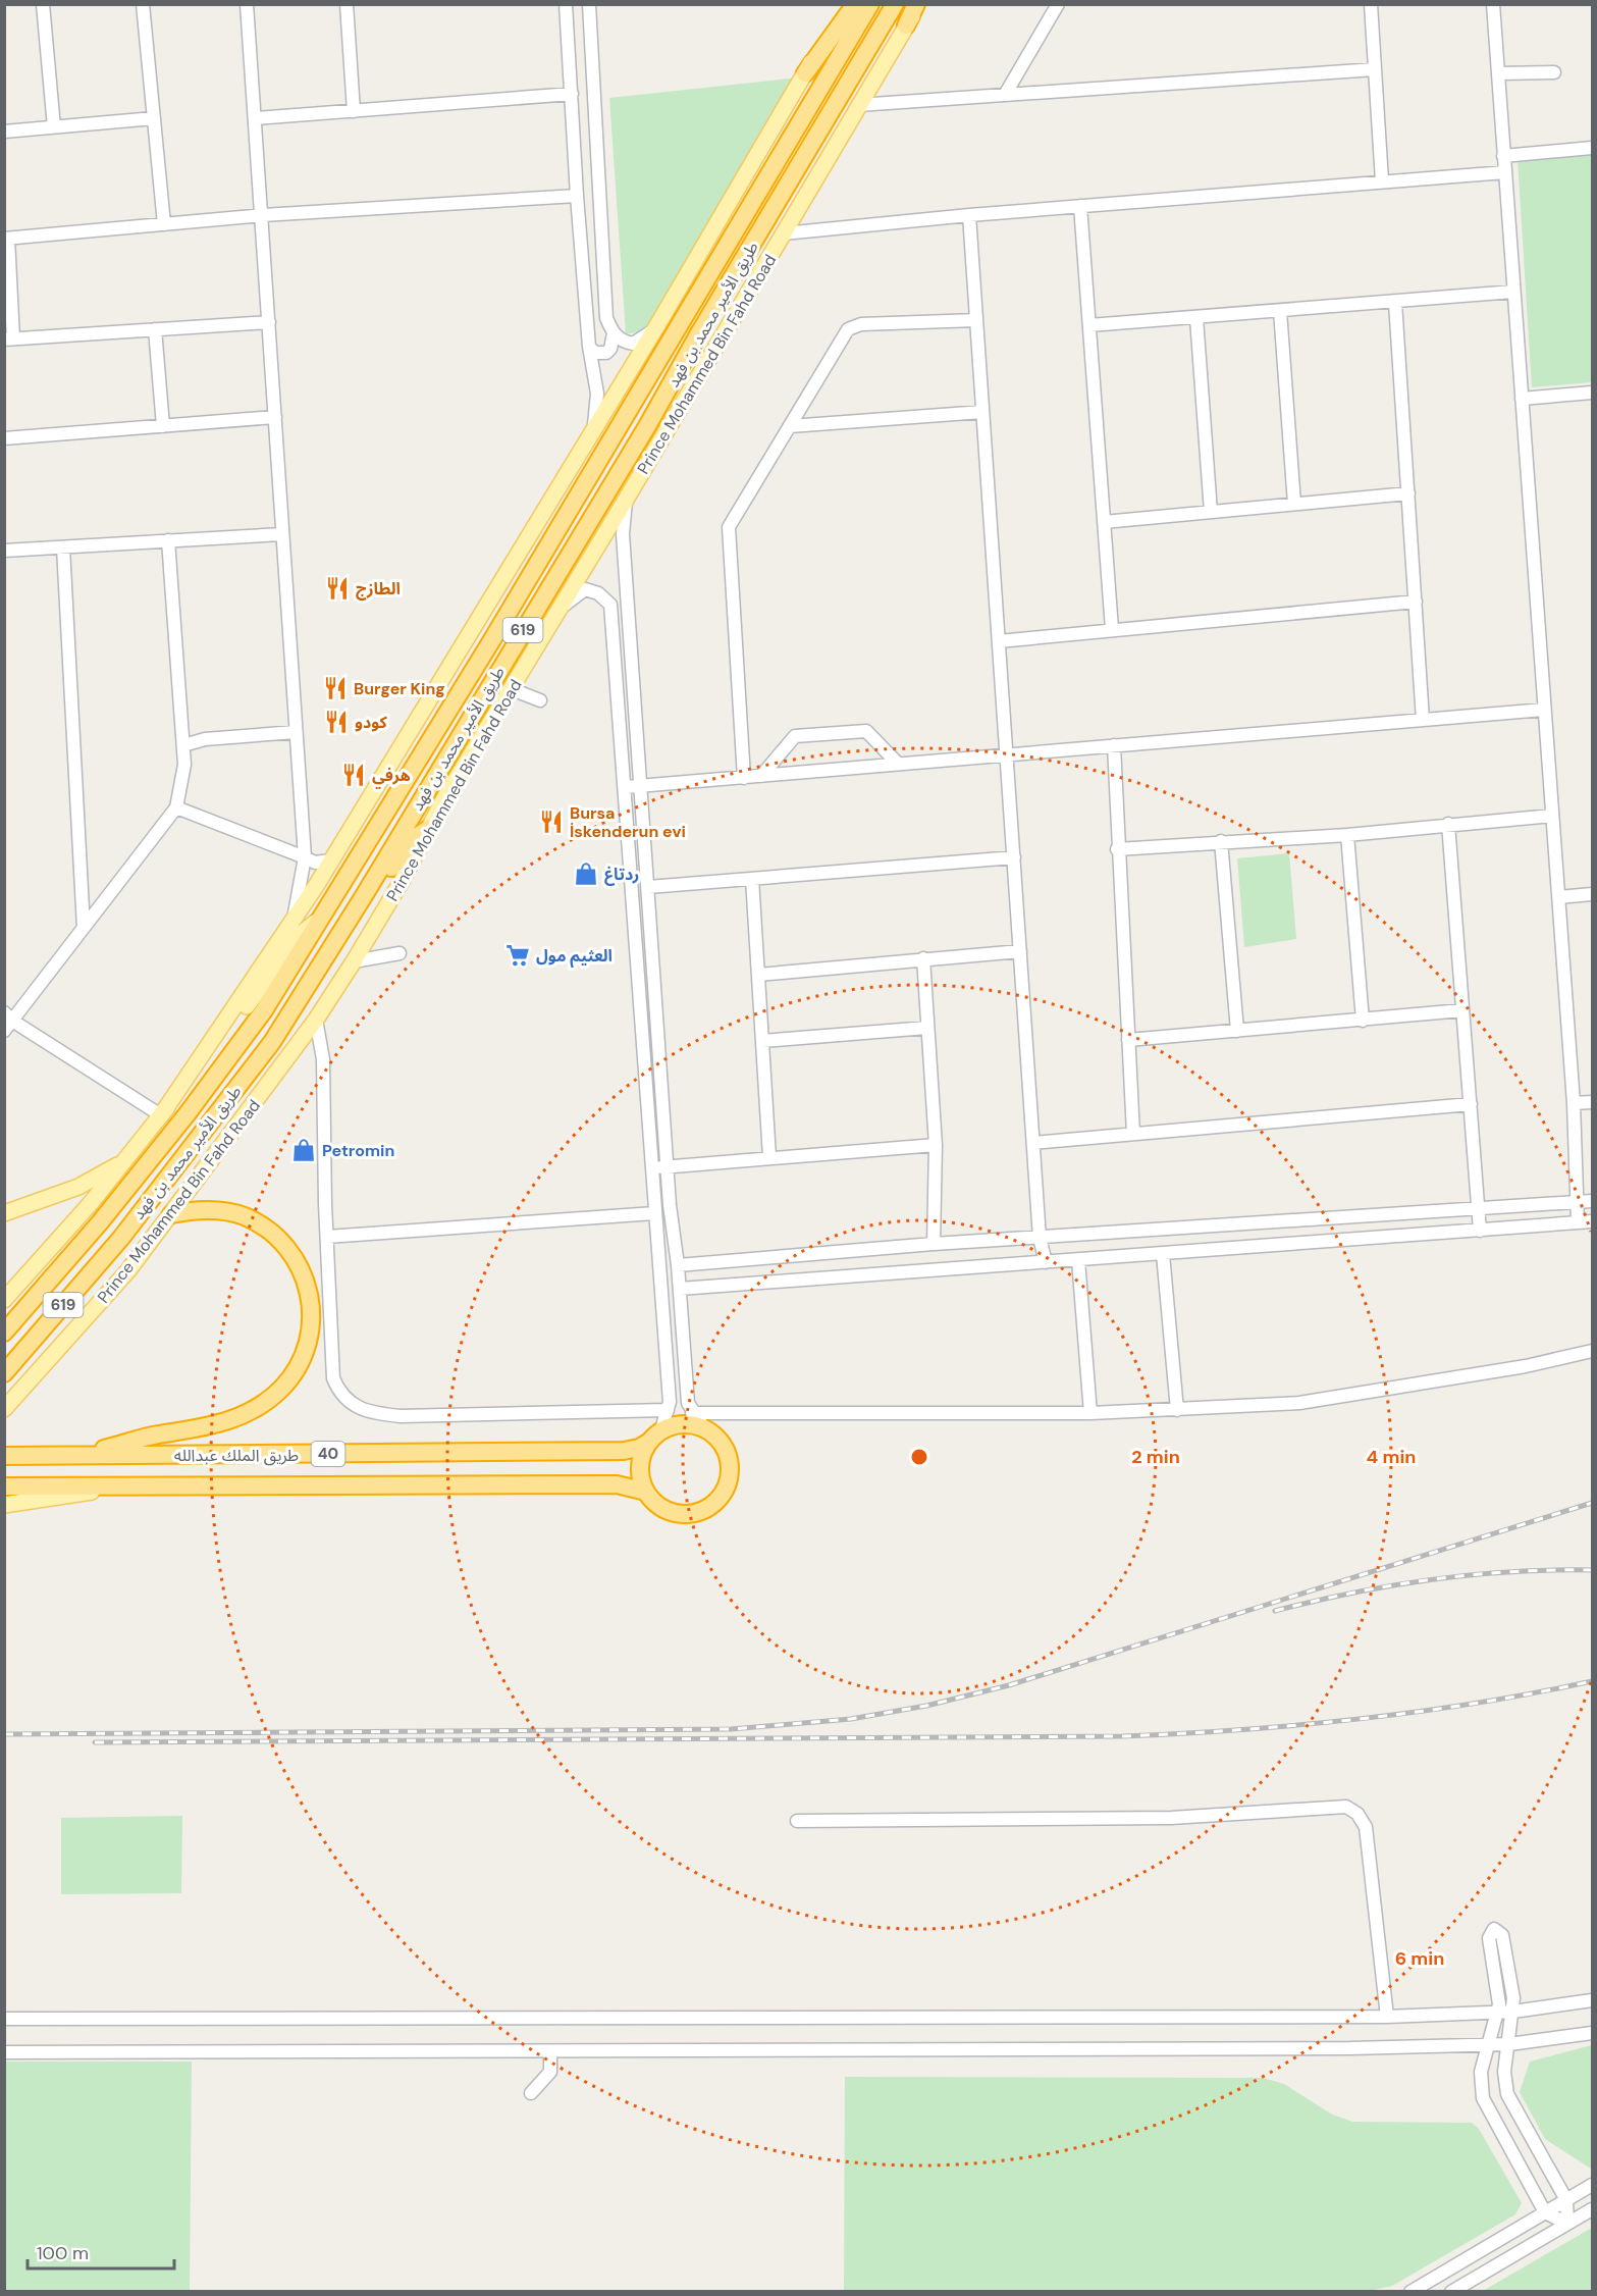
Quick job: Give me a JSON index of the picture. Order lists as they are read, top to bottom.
{
  "streets": {
    "highway": [
      "طريق الأمير محمد بن فهد",
      "619",
      "40",
      "طريق الملك عبدالله"
    ],
    "main road": ["Prince Mohammed Bin Fahd Road"]
  },
  "places": {
    "restaurant": [
      "الطازج",
      "Burger King",
      "كودو",
      "هرفي",
      "Bursa İskenderun evi"
    ],
    "shop": ["ردتاغ", "Petromin"],
    "supermarket": ["العثيم مول"]
  },
  "scale_bar": "100 m",
  "rings": ["2 min", "4 min", "6 min"]
}
